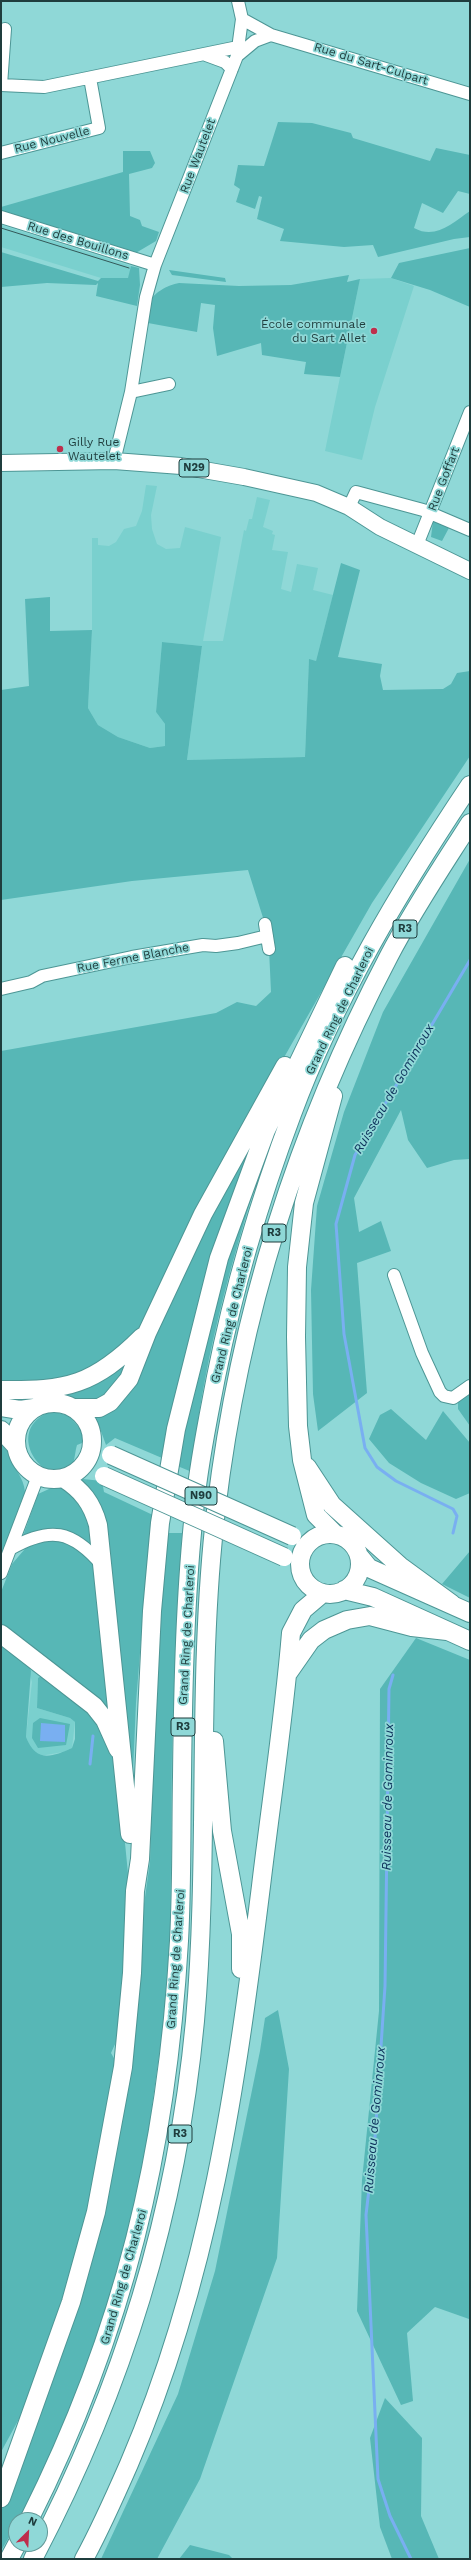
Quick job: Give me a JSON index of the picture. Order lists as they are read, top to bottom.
{
  "streets": {
    "highway": ["R3", "Grand Ring de Charleroi", "N90"],
    "main road": ["N29"],
    "street": [
      "Rue du Sart-Culpart",
      "Rue Nouvelle",
      "Rue Wautelet",
      "Rue des Bouillons",
      "Rue Goffart",
      "Rue Ferme Blanche"
    ]
  },
  "crossings": [
    ["Rue du Sart-Culpart", "Rue Wautelet"],
    ["Rue Wautelet", "Rue des Bouillons"],
    ["N29", "Rue Goffart"]
  ],
  "water": ["Ruisseau de Gominroux"],
  "places": ["École communale du Sart Allet", "Gilly Rue Wautelet"],
  "north": "top right"
}
